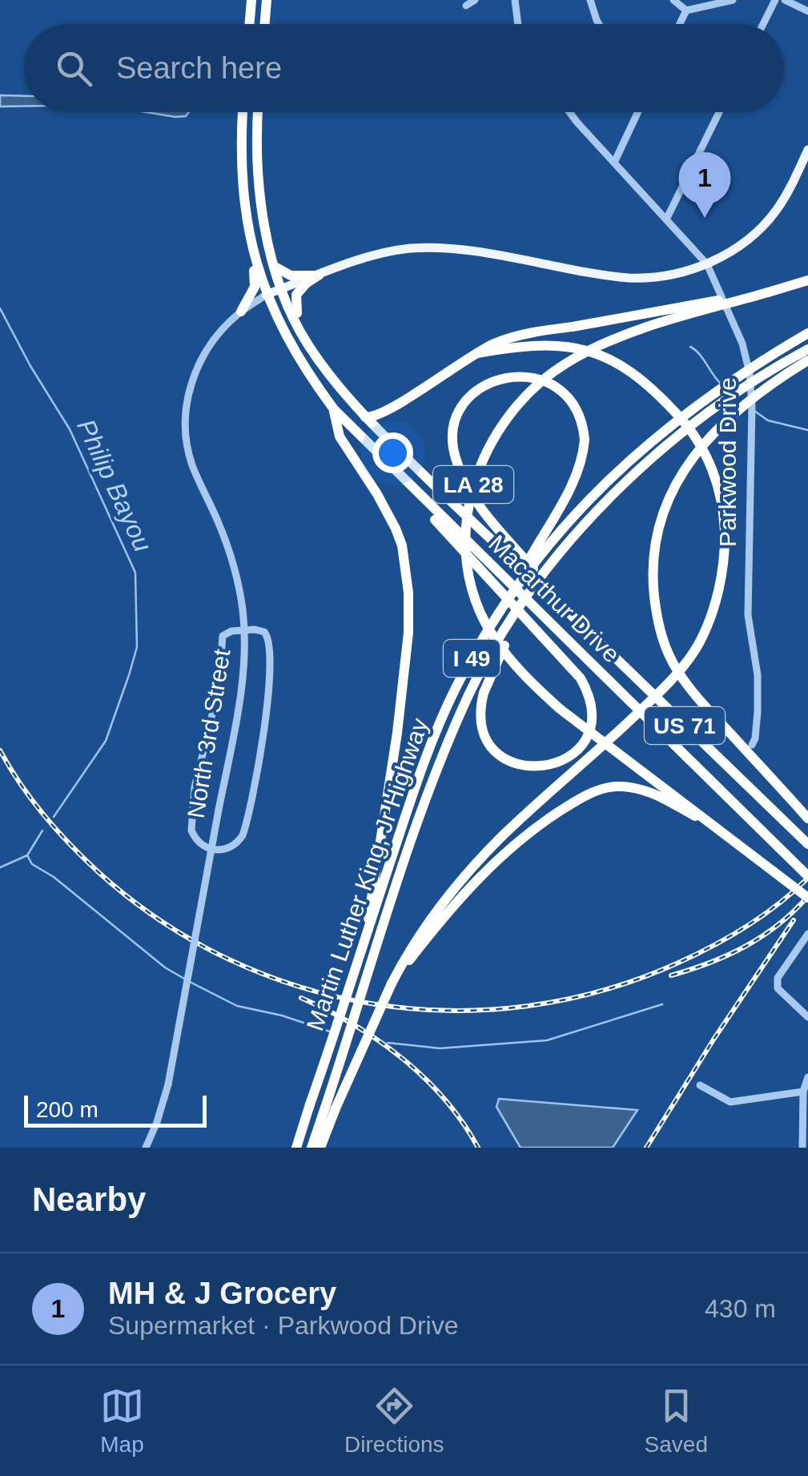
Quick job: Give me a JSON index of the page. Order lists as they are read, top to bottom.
{
  "streets": {
    "highway": [
      "LA 28",
      "Macarthur Drive",
      "I 49",
      "US 71",
      "Martin Luther King, Jr Highway"
    ],
    "main road": ["North 3rd Street"],
    "street": ["Parkwood Drive"]
  },
  "crossings": [
    ["Parkwood Drive", "North 3rd Street"],
    ["Macarthur Drive", "US 71"],
    ["Macarthur Drive", "North 3rd Street"]
  ],
  "water": ["Philip Bayou"],
  "scale_bar": "200 m",
  "page": {
    "search": "Search here",
    "pins": "1",
    "scale": "200 m",
    "heading": "Nearby",
    "list": [
      {
        "mark": "1",
        "name": "MH & J Grocery",
        "note": "Supermarket · Parkwood Drive",
        "value": "430 m"
      }
    ],
    "nav": ["Map", "Directions", "Saved"]
  }
}
